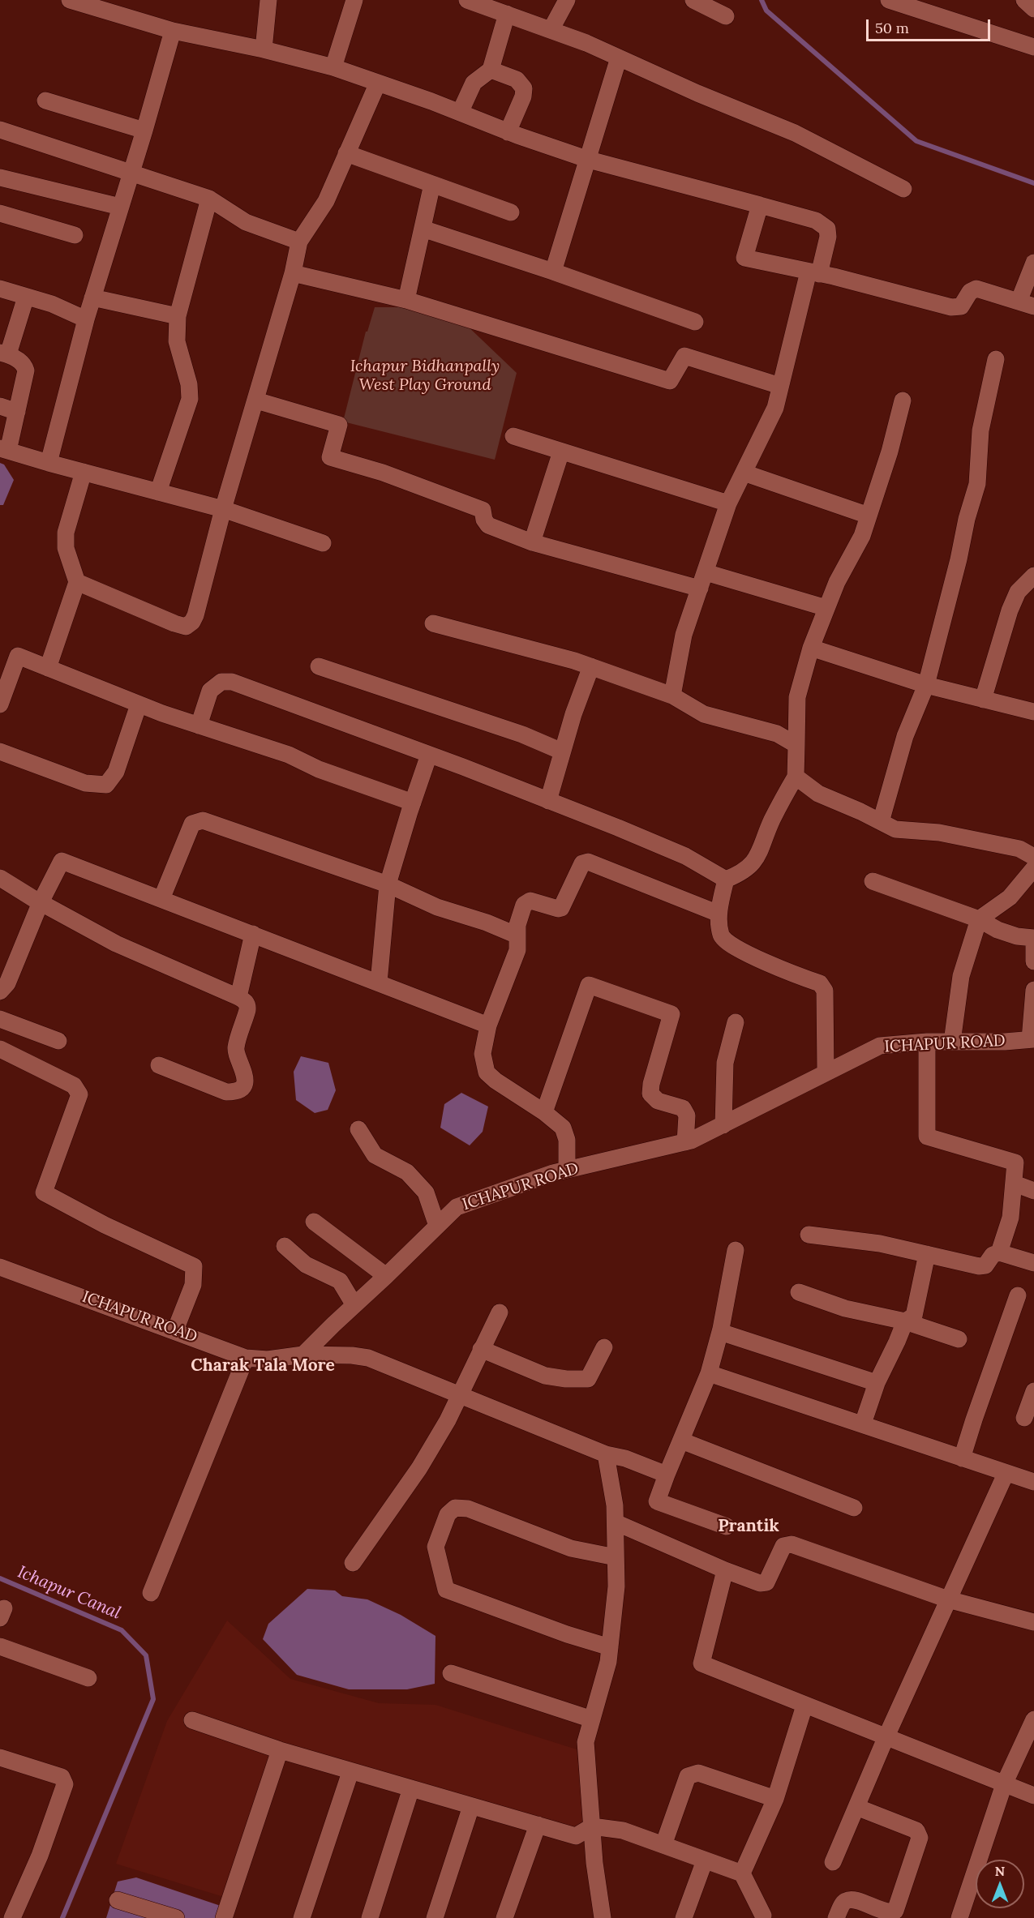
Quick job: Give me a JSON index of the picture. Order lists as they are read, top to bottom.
{
  "streets": {
    "street": ["ICHAPUR ROAD"]
  },
  "districts": ["Charak Tala More", "Prantik"],
  "water": ["Ichapur Canal"],
  "parks": ["Ichapur Bidhanpally West Play Ground"],
  "scale_bar": "50 m",
  "north": "top"
}
